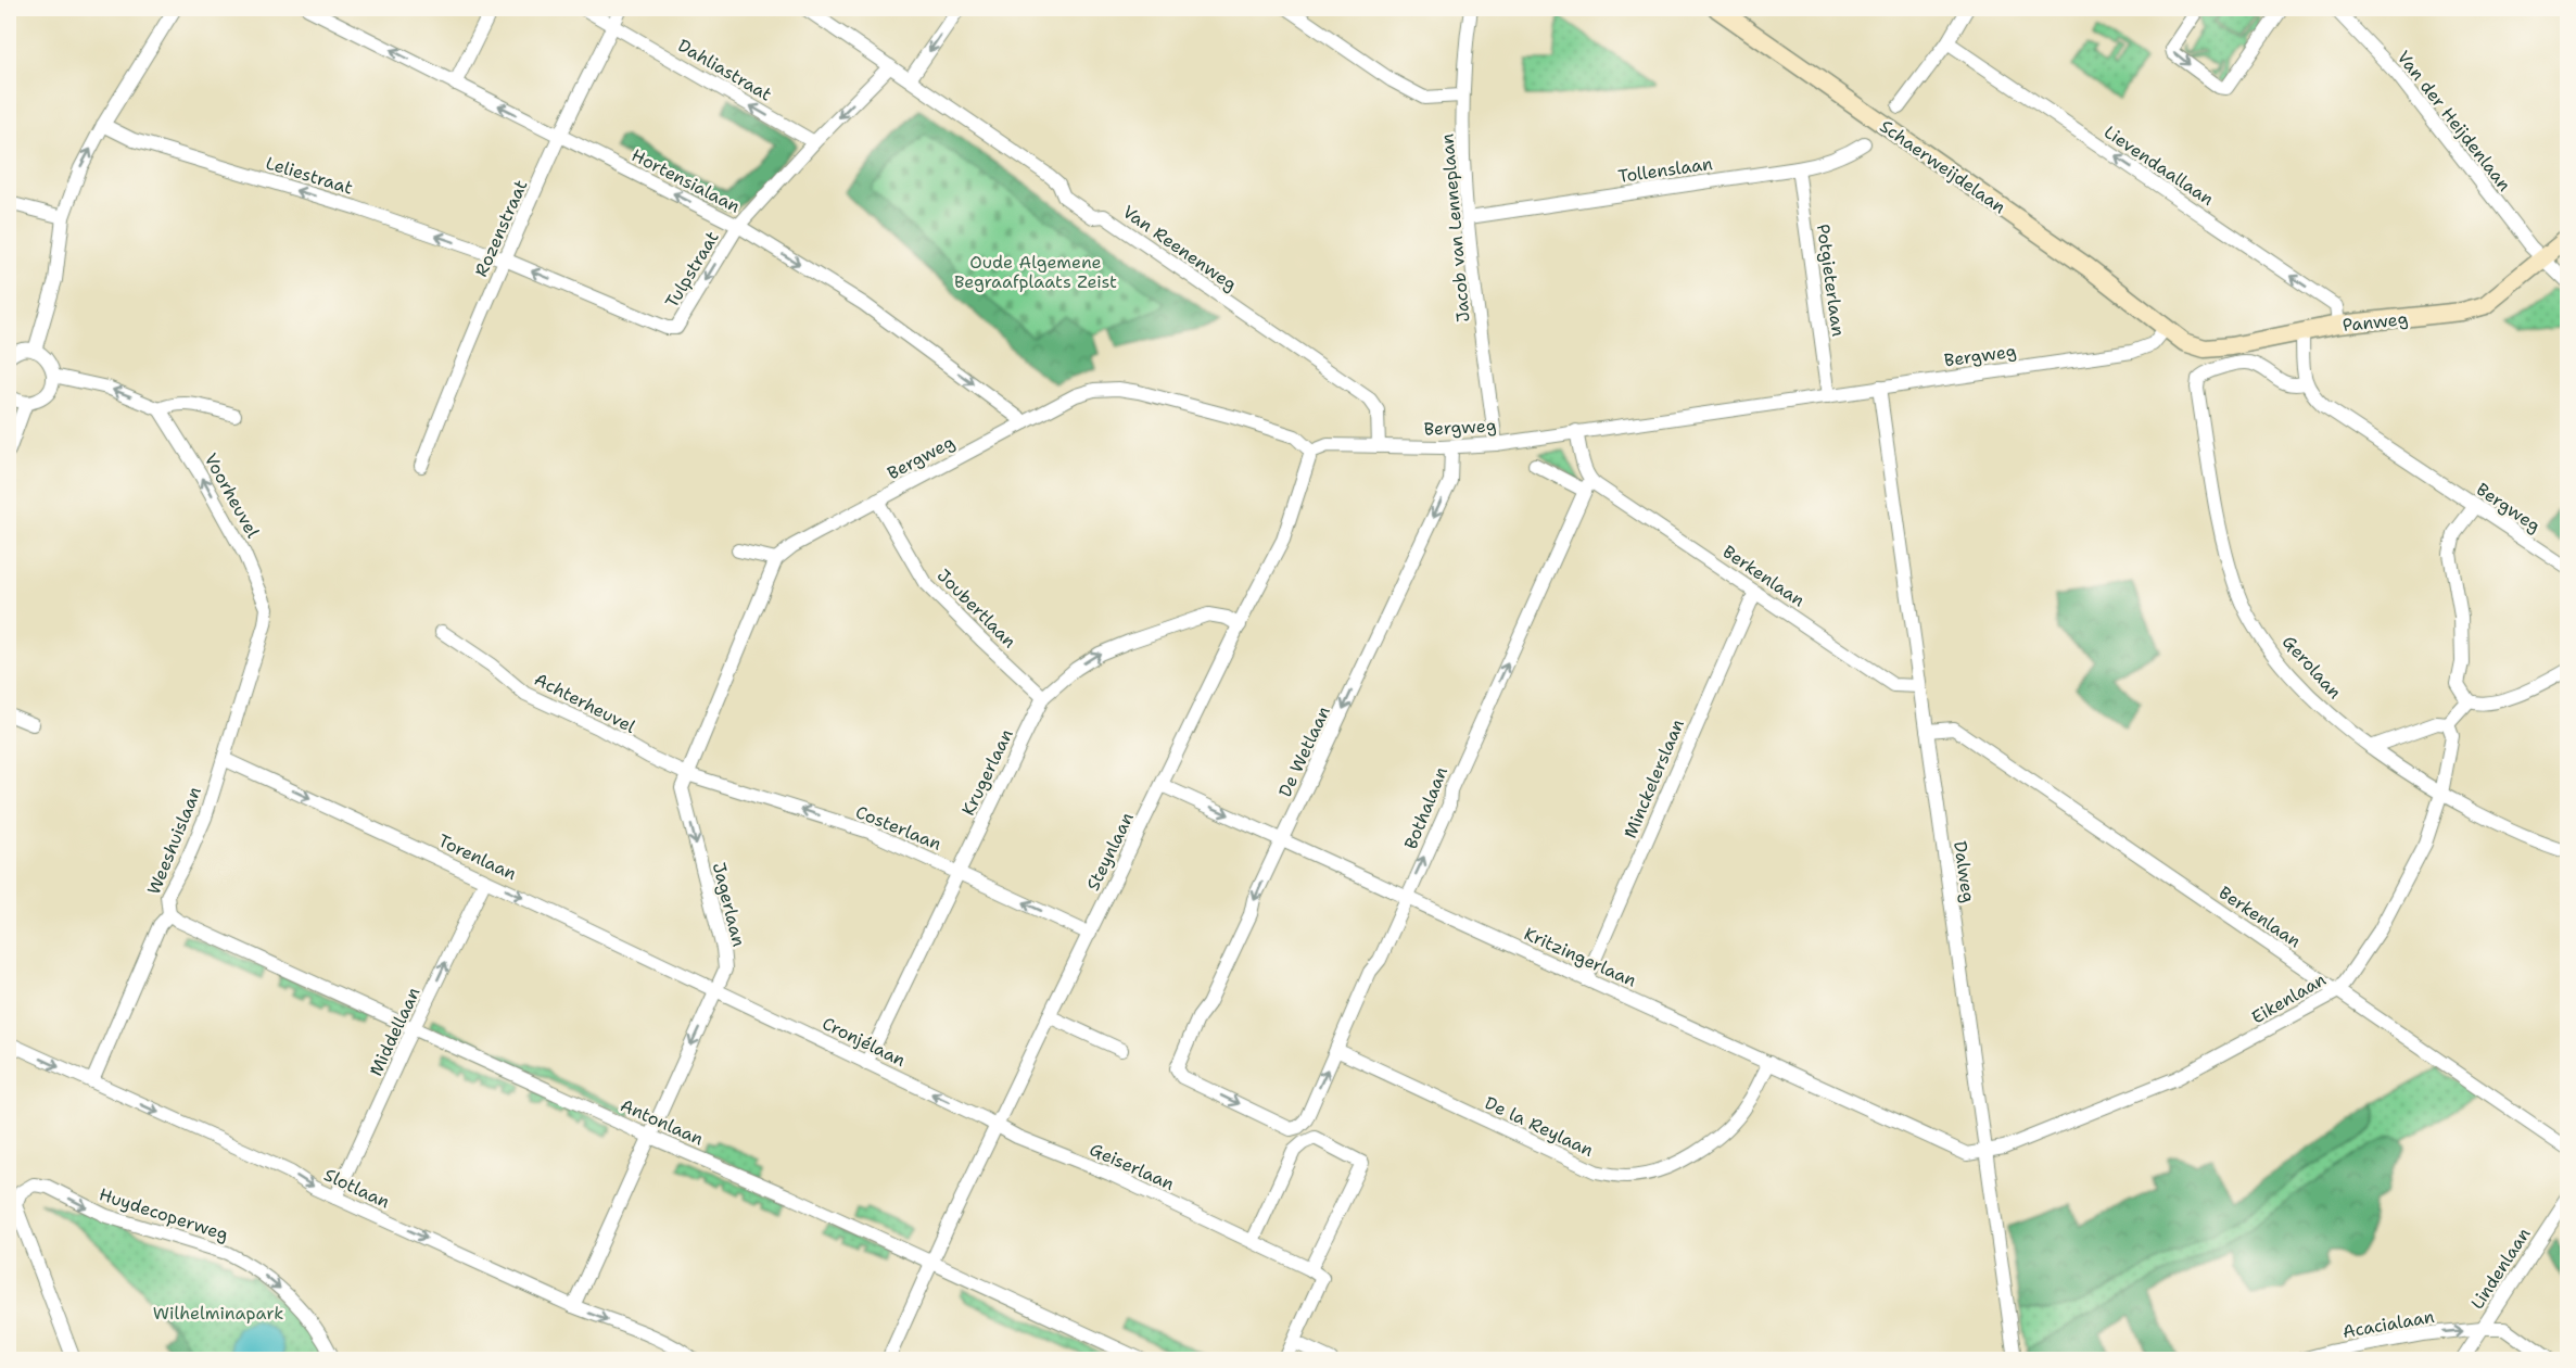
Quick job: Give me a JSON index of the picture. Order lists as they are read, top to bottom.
{
  "streets": {
    "street": [
      "Dahliastraat",
      "Van der Heijdenlaan",
      "Lievendaallaan",
      "Schaerweijdelaan",
      "Tollenslaan",
      "Leliestraat",
      "Hortensialaan",
      "Rozenstraat",
      "Jacob van Lenneplaan",
      "Van Reenenweg",
      "Tulpstraat",
      "Potgieterlaan",
      "Panweg",
      "Bergweg",
      "Voorheuvel",
      "Berkenlaan",
      "Joubertlaan",
      "Gerolaan",
      "Achterheuvel",
      "De Wetlaan",
      "Krugerlaan",
      "Minckelerslaan",
      "Bothalaan",
      "Costerlaan",
      "Weeshuislaan",
      "Steynlaan",
      "Torenlaan",
      "Dalweg",
      "Jagerlaan",
      "Kritzingerlaan",
      "Eikenlaan",
      "Middellaan",
      "Cronjélaan",
      "Antonlaan",
      "De la Reylaan",
      "Geiserlaan",
      "Slotlaan",
      "Huydecoperweg",
      "Lindenlaan",
      "Acacialaan"
    ]
  },
  "crossings": [
    ["Dahliastraat", "Rozenstraat"],
    ["Dahliastraat", "Tulpstraat"],
    ["Van der Heijdenlaan", "Panweg"],
    ["Lievendaallaan", "Panweg"],
    ["Schaerweijdelaan", "Panweg"],
    ["Schaerweijdelaan", "Bergweg"],
    ["Tollenslaan", "Jacob van Lenneplaan"],
    ["Tollenslaan", "Potgieterlaan"],
    ["Leliestraat", "Rozenstraat"],
    ["Leliestraat", "Tulpstraat"],
    ["Hortensialaan", "Rozenstraat"],
    ["Hortensialaan", "Tulpstraat"],
    ["Hortensialaan", "Bergweg"],
    ["Rozenstraat", "Tulpstraat"],
    ["Jacob van Lenneplaan", "Bergweg"],
    ["Van Reenenweg", "Tulpstraat"],
    ["Van Reenenweg", "Bergweg"],
    ["Potgieterlaan", "Bergweg"],
    ["Panweg", "Bergweg"],
    ["Bergweg", "Joubertlaan"],
    ["Bergweg", "Gerolaan"],
    ["Bergweg", "De Wetlaan"],
    ["Bergweg", "Steynlaan"],
    ["Bergweg", "Dalweg"],
    ["Bergweg", "Jagerlaan"],
    ["Voorheuvel", "Weeshuislaan"],
    ["Berkenlaan", "Minckelerslaan"],
    ["Berkenlaan", "Bothalaan"],
    ["Berkenlaan", "Dalweg"],
    ["Berkenlaan", "Eikenlaan"],
    ["Joubertlaan", "Krugerlaan"],
    ["Gerolaan", "Eikenlaan"],
    ["Achterheuvel", "Costerlaan"],
    ["Achterheuvel", "Jagerlaan"],
    ["De Wetlaan", "Bothalaan"],
    ["De Wetlaan", "Kritzingerlaan"],
    ["Krugerlaan", "Costerlaan"],
    ["Krugerlaan", "Steynlaan"],
    ["Krugerlaan", "Cronjélaan"],
    ["Minckelerslaan", "Kritzingerlaan"],
    ["Bothalaan", "Kritzingerlaan"],
    ["Bothalaan", "De la Reylaan"],
    ["Costerlaan", "Steynlaan"],
    ["Costerlaan", "Jagerlaan"],
    ["Weeshuislaan", "Torenlaan"],
    ["Weeshuislaan", "Antonlaan"],
    ["Weeshuislaan", "Slotlaan"],
    ["Steynlaan", "Kritzingerlaan"],
    ["Steynlaan", "Cronjélaan"],
    ["Steynlaan", "Antonlaan"],
    ["Steynlaan", "Geiserlaan"],
    ["Torenlaan", "Jagerlaan"],
    ["Torenlaan", "Middellaan"],
    ["Torenlaan", "Cronjélaan"],
    ["Dalweg", "Kritzingerlaan"],
    ["Dalweg", "Eikenlaan"],
    ["Jagerlaan", "Cronjélaan"],
    ["Jagerlaan", "Antonlaan"],
    ["Jagerlaan", "Slotlaan"],
    ["Kritzingerlaan", "Eikenlaan"],
    ["Kritzingerlaan", "De la Reylaan"],
    ["Middellaan", "Antonlaan"],
    ["Middellaan", "Slotlaan"],
    ["Cronjélaan", "Geiserlaan"],
    ["Lindenlaan", "Acacialaan"]
  ],
  "one_way": [
    "Dahliastraat",
    "Lievendaallaan",
    "Leliestraat",
    "Voorheuvel",
    "De Wetlaan",
    "Bothalaan",
    "Costerlaan",
    "Torenlaan",
    "Jagerlaan",
    "Middellaan",
    "Cronjélaan",
    "Slotlaan",
    "Acacialaan"
  ],
  "parks": ["Oude Algemene Begraafplaats Zeist", "Wilhelminapark"]
}
